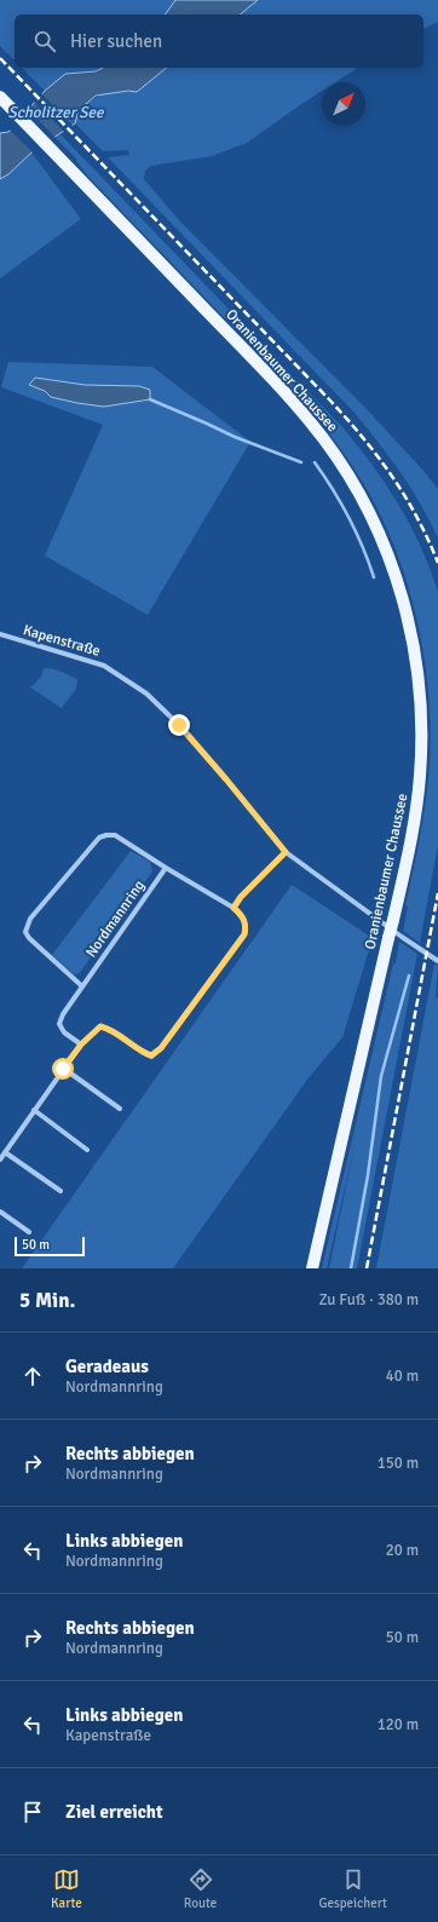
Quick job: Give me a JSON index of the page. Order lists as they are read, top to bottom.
{
  "streets": {
    "main road": ["Oranienbaumer Chaussee"],
    "street": ["Kapenstraße", "Nordmannring"]
  },
  "water": ["Scholitzer See"],
  "scale_bar": "50 m",
  "north": "top right",
  "page": {
    "search": "Hier suchen",
    "scale": "50 m",
    "heading": ["5 Min.", "Zu Fuß · 380 m"],
    "list": [
      ["Geradeaus", "Nordmannring", "40 m"],
      ["Rechts abbiegen", "Nordmannring", "150 m"],
      ["Links abbiegen", "Nordmannring", "20 m"],
      ["Rechts abbiegen", "Nordmannring", "50 m"],
      ["Links abbiegen", "Kapenstraße", "120 m"],
      "Ziel erreicht"
    ],
    "nav": ["Karte", "Route", "Gespeichert"]
  }
}
